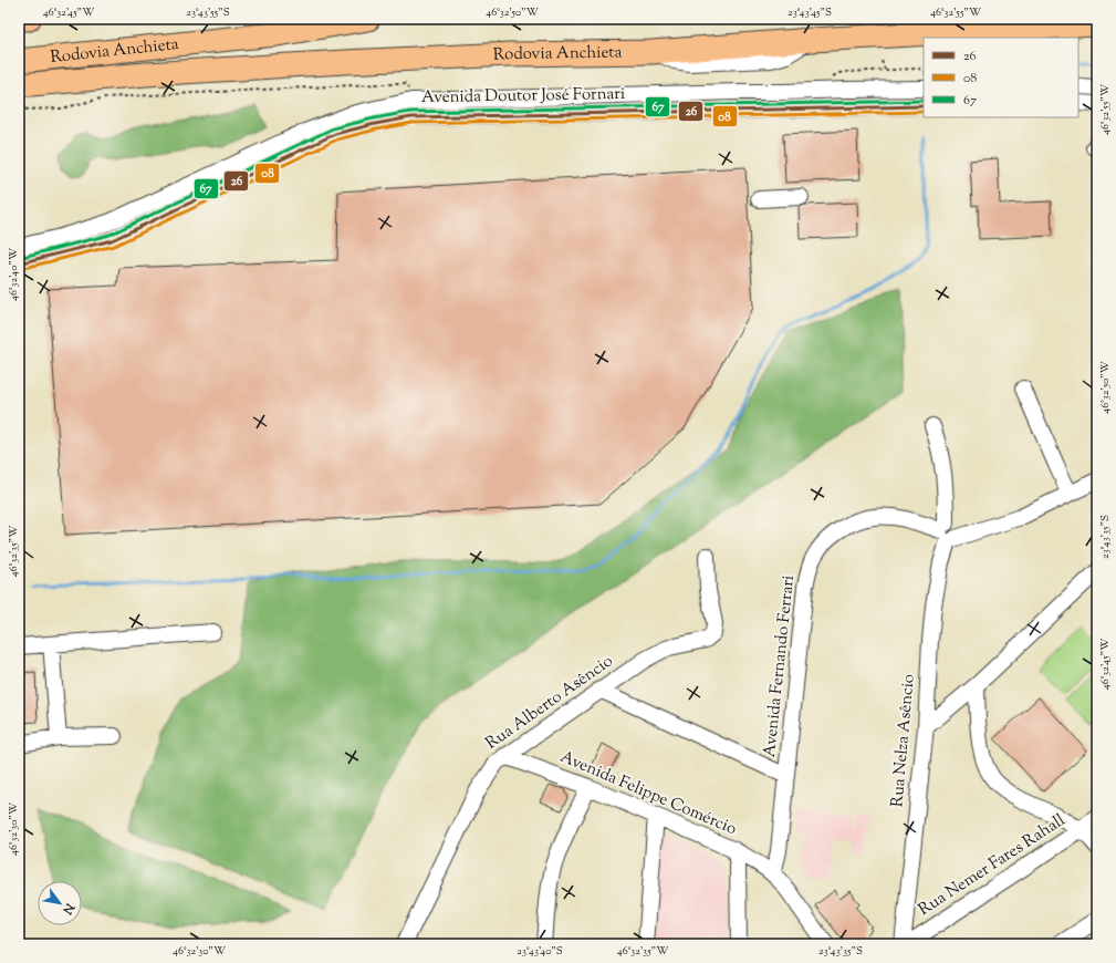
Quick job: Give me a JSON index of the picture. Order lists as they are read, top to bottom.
{
  "streets": {
    "highway": ["Rodovia Anchieta"],
    "street": [
      "Avenida Doutor José Fornari",
      "Avenida Fernando Ferrari",
      "Rua Alberto Asêncio",
      "Rua Nelza Asêncio",
      "Avenida Felippe Comércio",
      "Rua Nemer Fares Rahall"
    ]
  },
  "crossings": [
    ["Avenida Fernando Ferrari", "Rua Nelza Asêncio"],
    ["Avenida Fernando Ferrari", "Avenida Felippe Comércio"],
    ["Rua Alberto Asêncio", "Avenida Felippe Comércio"]
  ],
  "lines": ["transit line 67", "transit line 26", "transit line 08"],
  "legend": ["26", "08", "67"],
  "north": "bottom right",
  "coordinates": [
    "46°32'45\"W",
    "23°43'55\"S",
    "46°32'50\"W",
    "23°43'45\"S",
    "46°32'55\"W",
    "46°32'40\"W",
    "23°43'35\"S",
    "46°32'35\"W",
    "46°32'30\"W",
    "23°43'40\"S"
  ]
}
